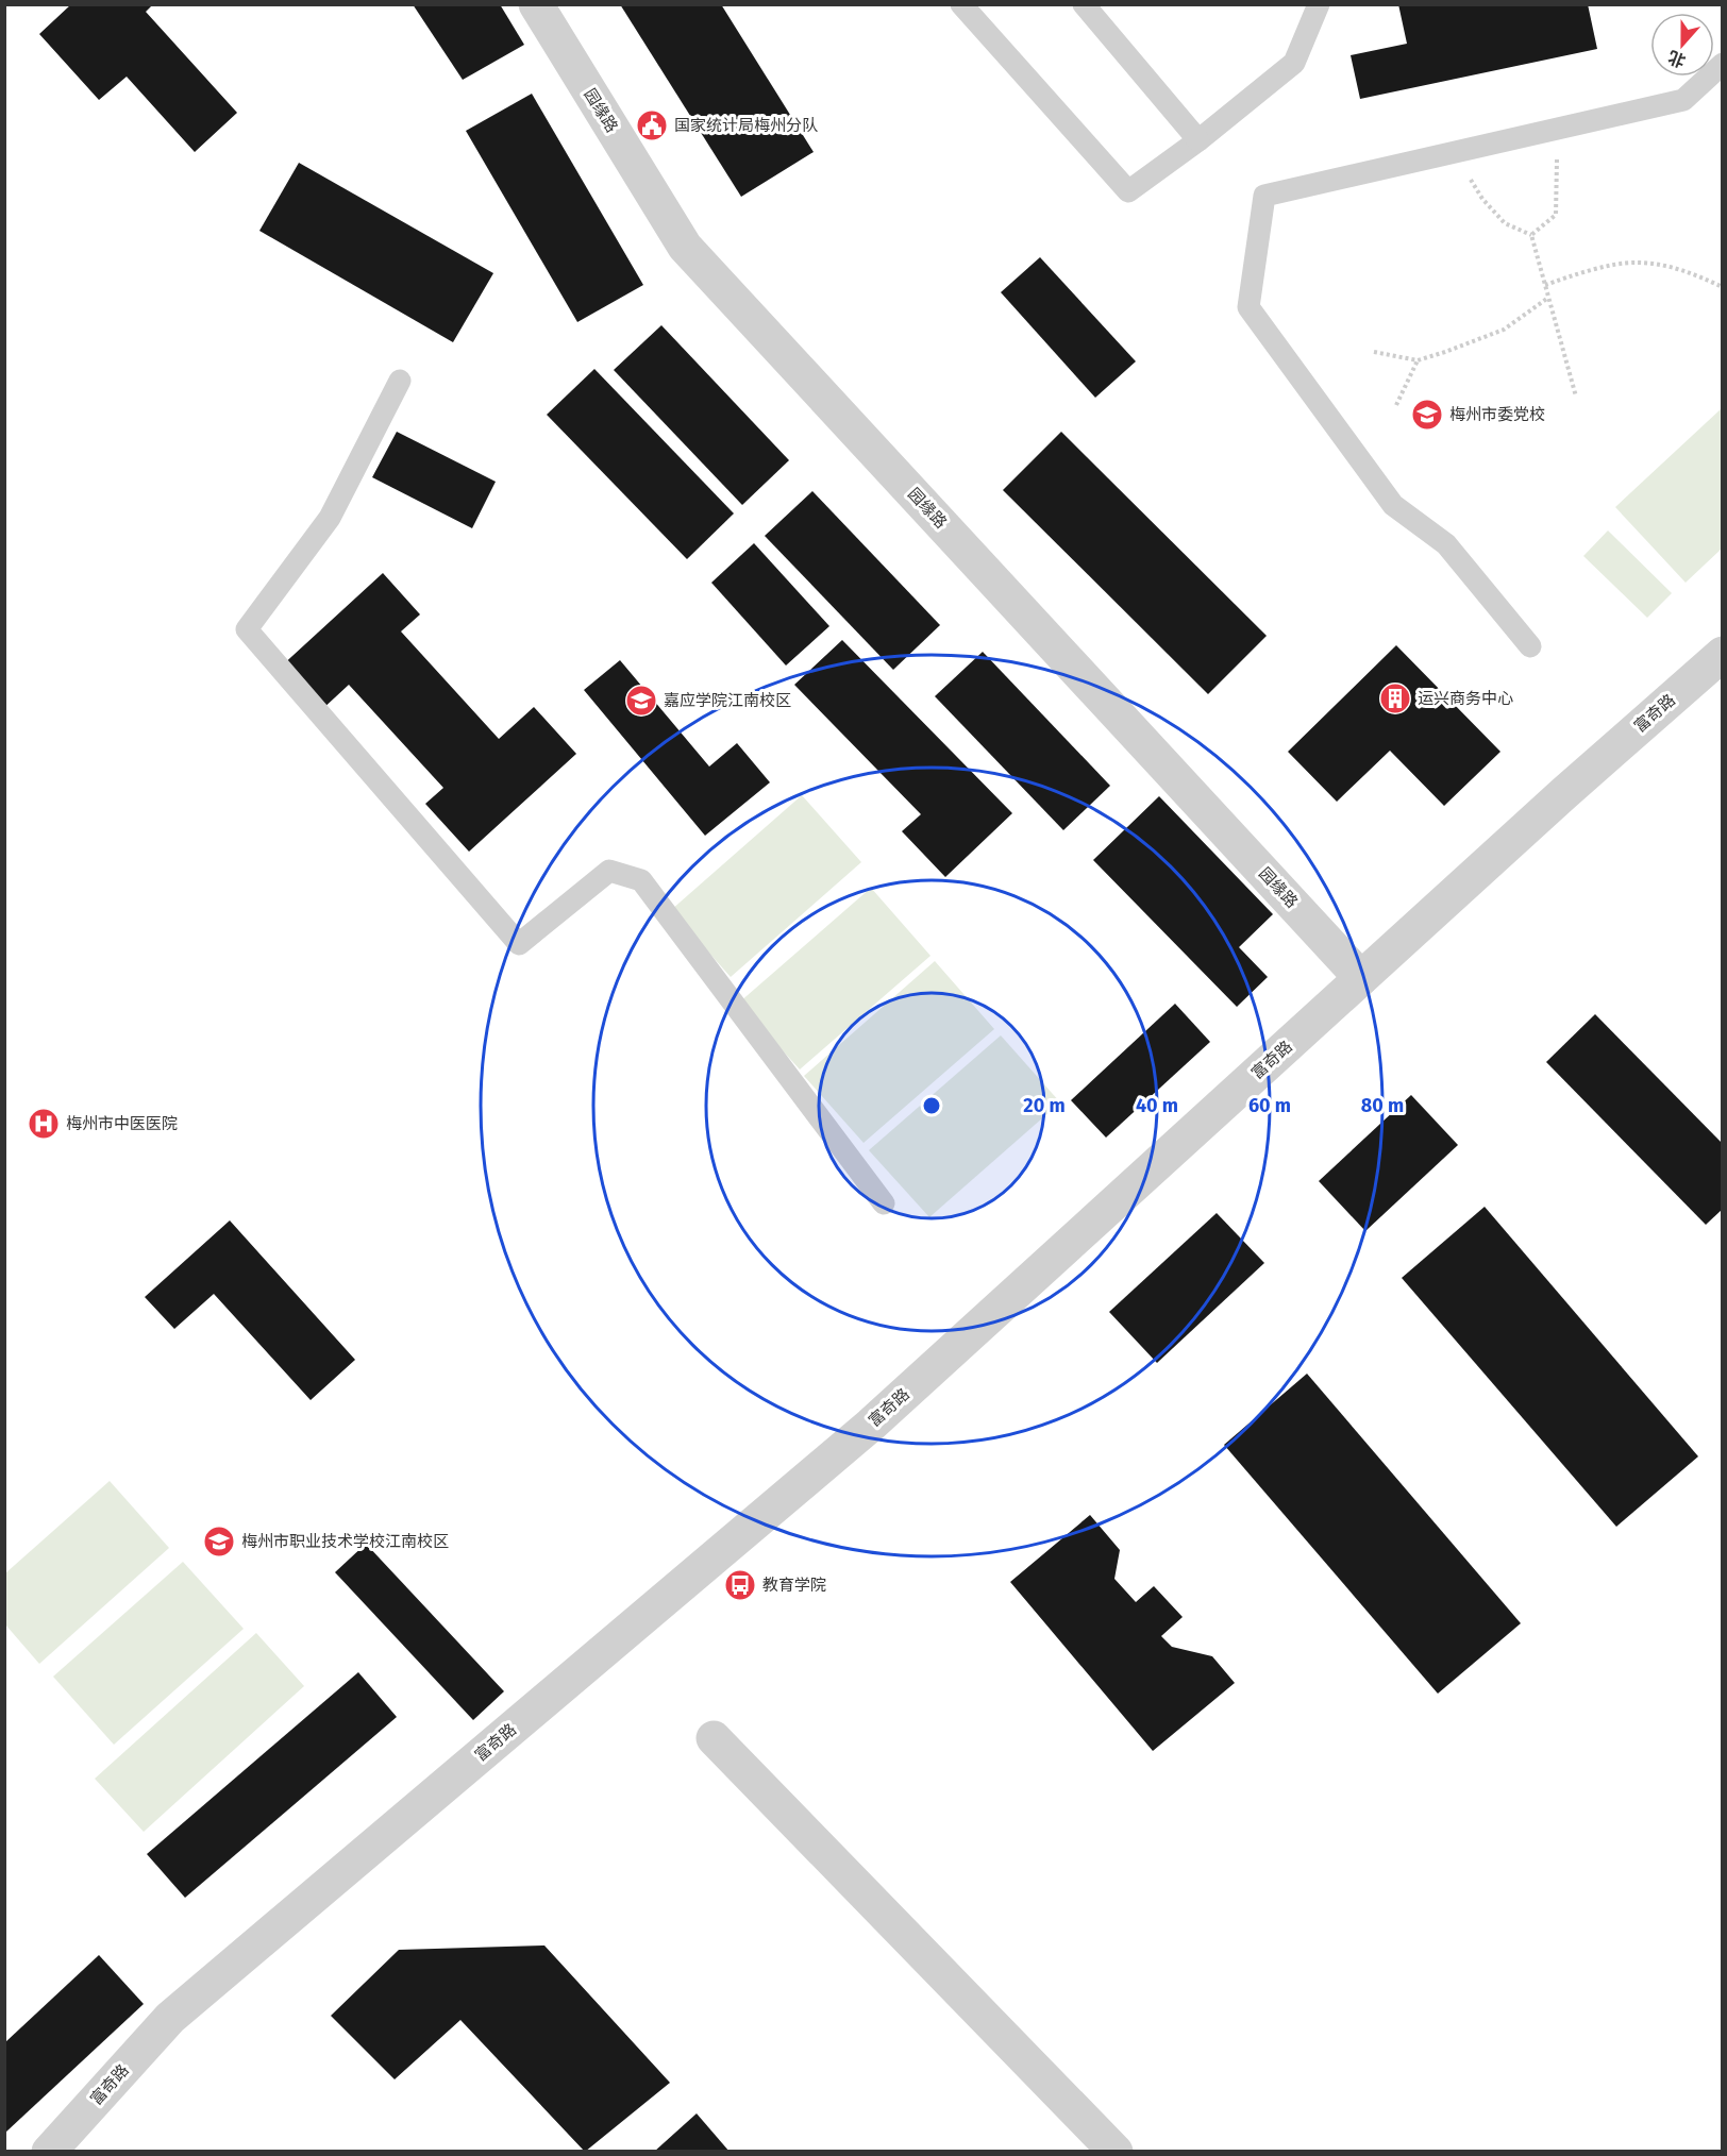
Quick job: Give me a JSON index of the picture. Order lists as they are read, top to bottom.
{
  "streets": {
    "street": ["园缘路", "富奇路"]
  },
  "crossings": [
    ["园缘路", "富奇路"]
  ],
  "places": {
    "public building": ["国家统计局梅州分队"],
    "school or university": ["梅州市委党校", "嘉应学院江南校区", "梅州市职业技术学校江南校区"],
    "building": ["运兴商务中心"],
    "hospital": ["梅州市中医医院"],
    "bus stop": ["教育学院"]
  },
  "north": "bottom",
  "rings": [
    "20 m",
    "40 m",
    "60 m",
    "80 m"
  ]
}
